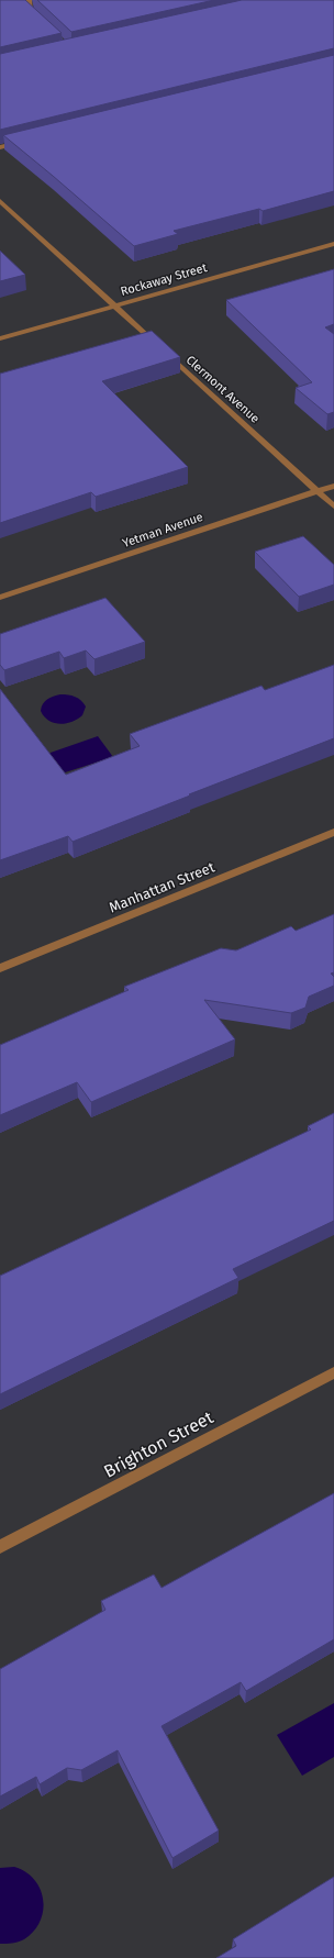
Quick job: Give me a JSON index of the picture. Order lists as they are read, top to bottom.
{
  "streets": {
    "street": [
      "Rockaway Street",
      "Clermont Avenue",
      "Yetman Avenue",
      "Manhattan Street",
      "Brighton Street"
    ]
  },
  "crossings": [
    ["Rockaway Street", "Clermont Avenue"],
    ["Clermont Avenue", "Yetman Avenue"]
  ]
}
